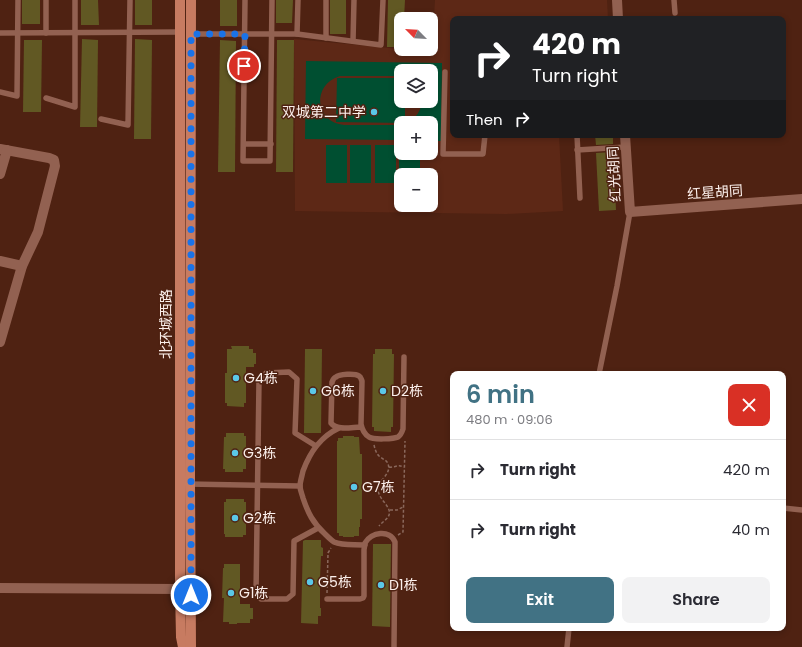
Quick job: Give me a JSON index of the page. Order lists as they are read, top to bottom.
{
  "streets": {
    "main road": ["北环城西路"],
    "street": ["红光胡同", "红星胡同"]
  },
  "crossings": [
    ["红光胡同", "红星胡同"]
  ],
  "places": [
    "双城第二中学",
    "G4栋",
    "G6栋",
    "D2栋",
    "G3栋",
    "G7栋",
    "G2栋",
    "G5栋",
    "D1栋",
    "G1栋"
  ],
  "north": "top left",
  "page": {
    "map_buttons": ["+", "−"],
    "turn": ["420 m", "Turn right"],
    "then": "Then",
    "heading": ["6 min", "480 m · 09:06"],
    "list": [
      {
        "name": "Turn right",
        "value": "420 m"
      },
      {
        "name": "Turn right",
        "value": "40 m"
      }
    ],
    "buttons": ["Exit", "Share"]
  }
}
